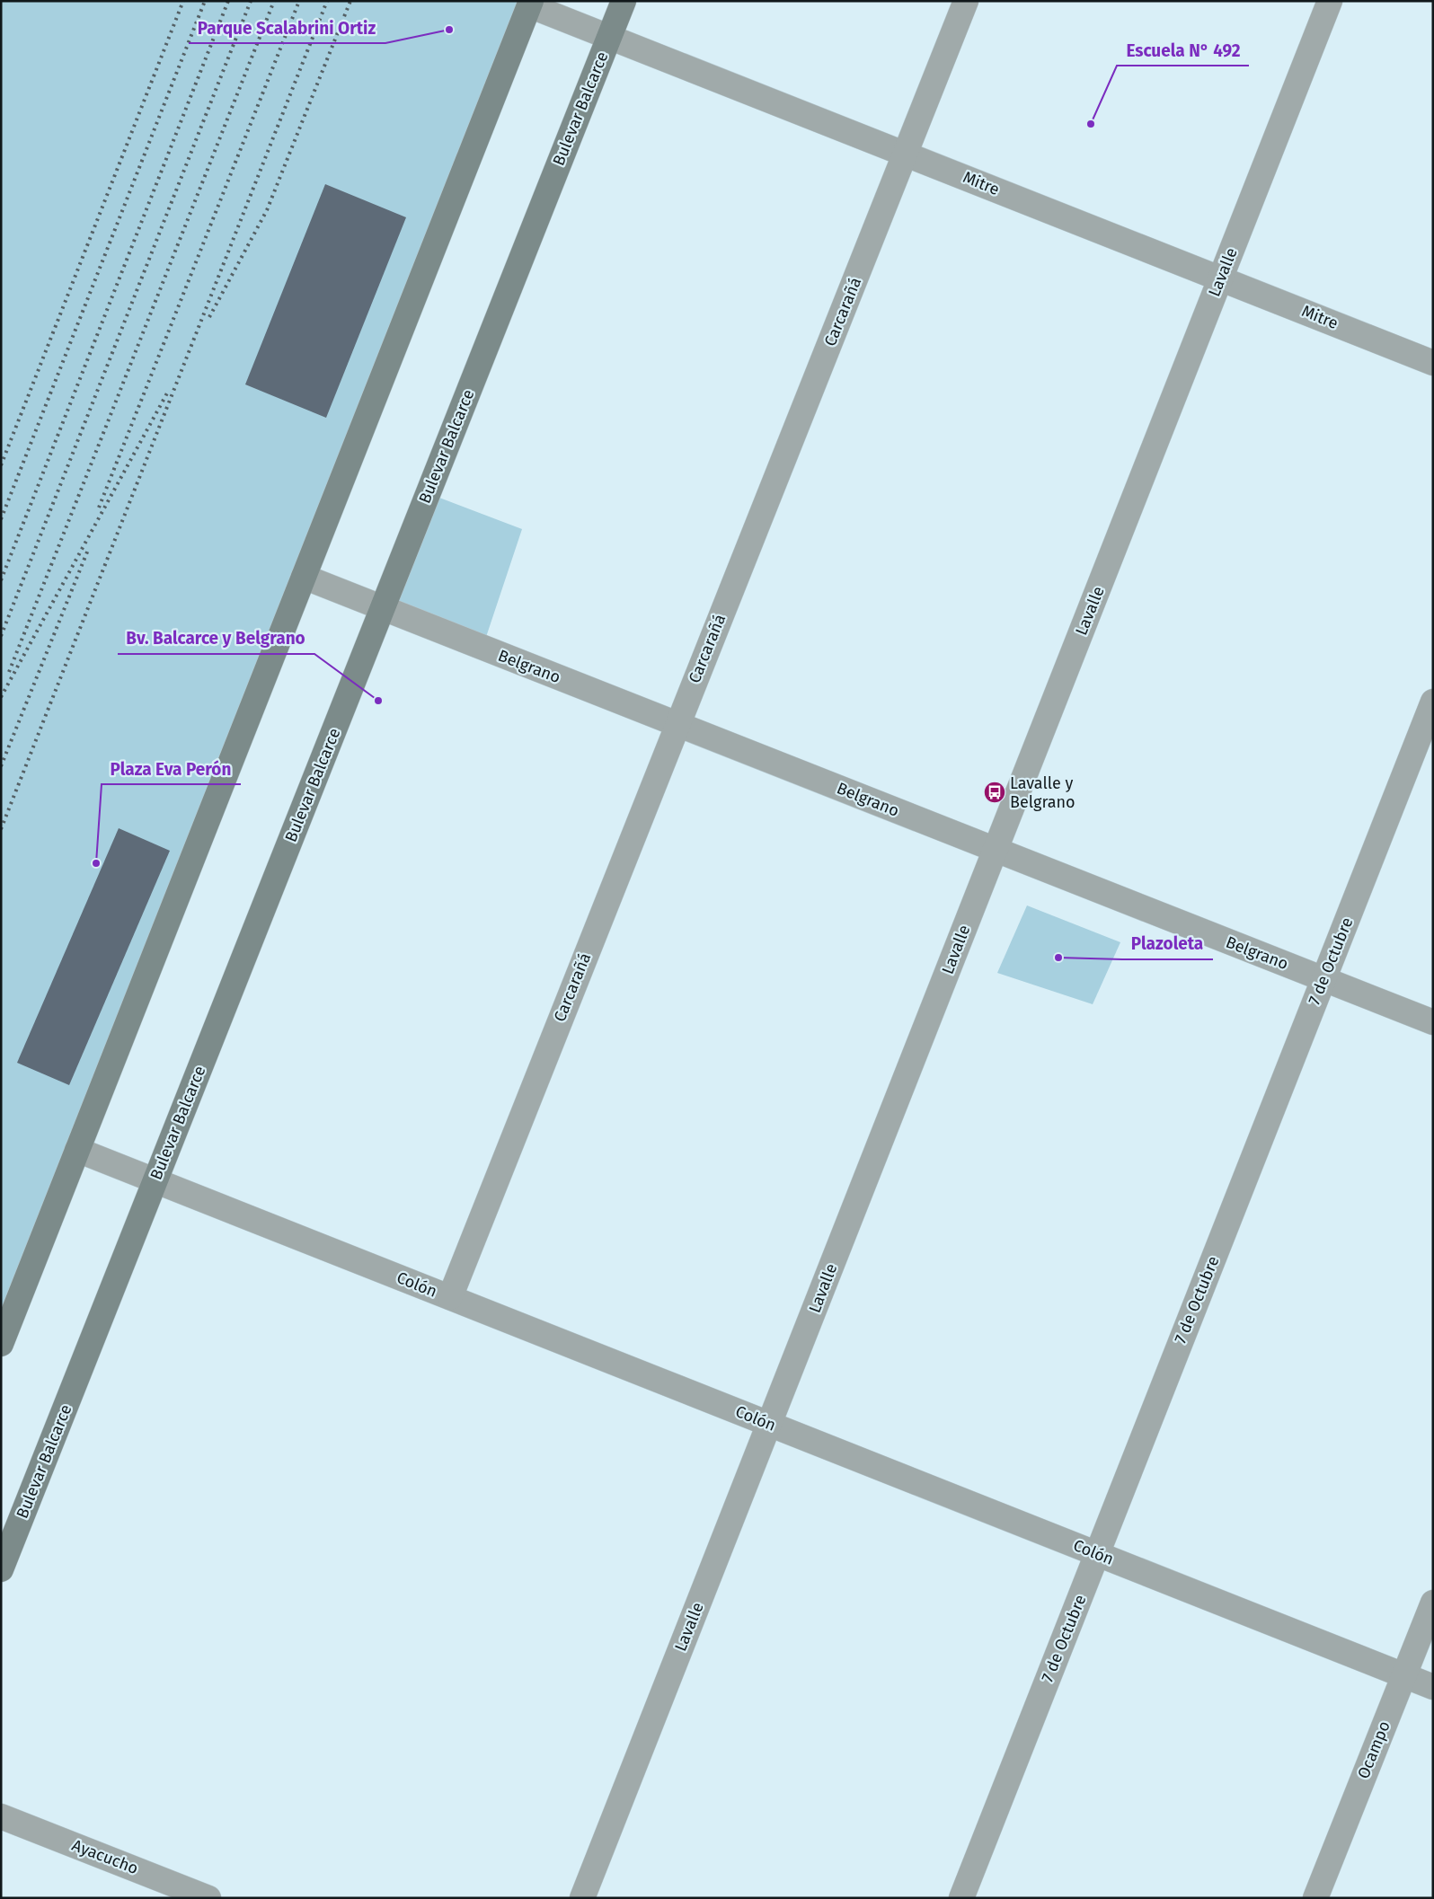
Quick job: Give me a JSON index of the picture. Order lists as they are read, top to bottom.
{
  "streets": {
    "main road": ["Bulevar Balcarce"],
    "street": [
      "Mitre",
      "Lavalle",
      "Carcarañá",
      "Belgrano",
      "7 de Octubre",
      "Colón",
      "Ocampo",
      "Ayacucho"
    ]
  },
  "crossings": [
    ["Bulevar Balcarce", "Mitre"],
    ["Bulevar Balcarce", "Belgrano"],
    ["Bulevar Balcarce", "Colón"],
    ["Mitre", "Lavalle"],
    ["Mitre", "Carcarañá"],
    ["Lavalle", "Belgrano"],
    ["Lavalle", "Colón"],
    ["Carcarañá", "Belgrano"],
    ["Carcarañá", "Colón"],
    ["Belgrano", "7 de Octubre"],
    ["7 de Octubre", "Colón"],
    ["Colón", "Ocampo"]
  ],
  "places": {
    "other": [
      "Parque Scalabrini Ortiz",
      "Escuela N° 492",
      "Bv. Balcarce y Belgrano",
      "Plaza Eva Perón",
      "Plazoleta"
    ],
    "bus stop": ["Lavalle y Belgrano"]
  }
}
